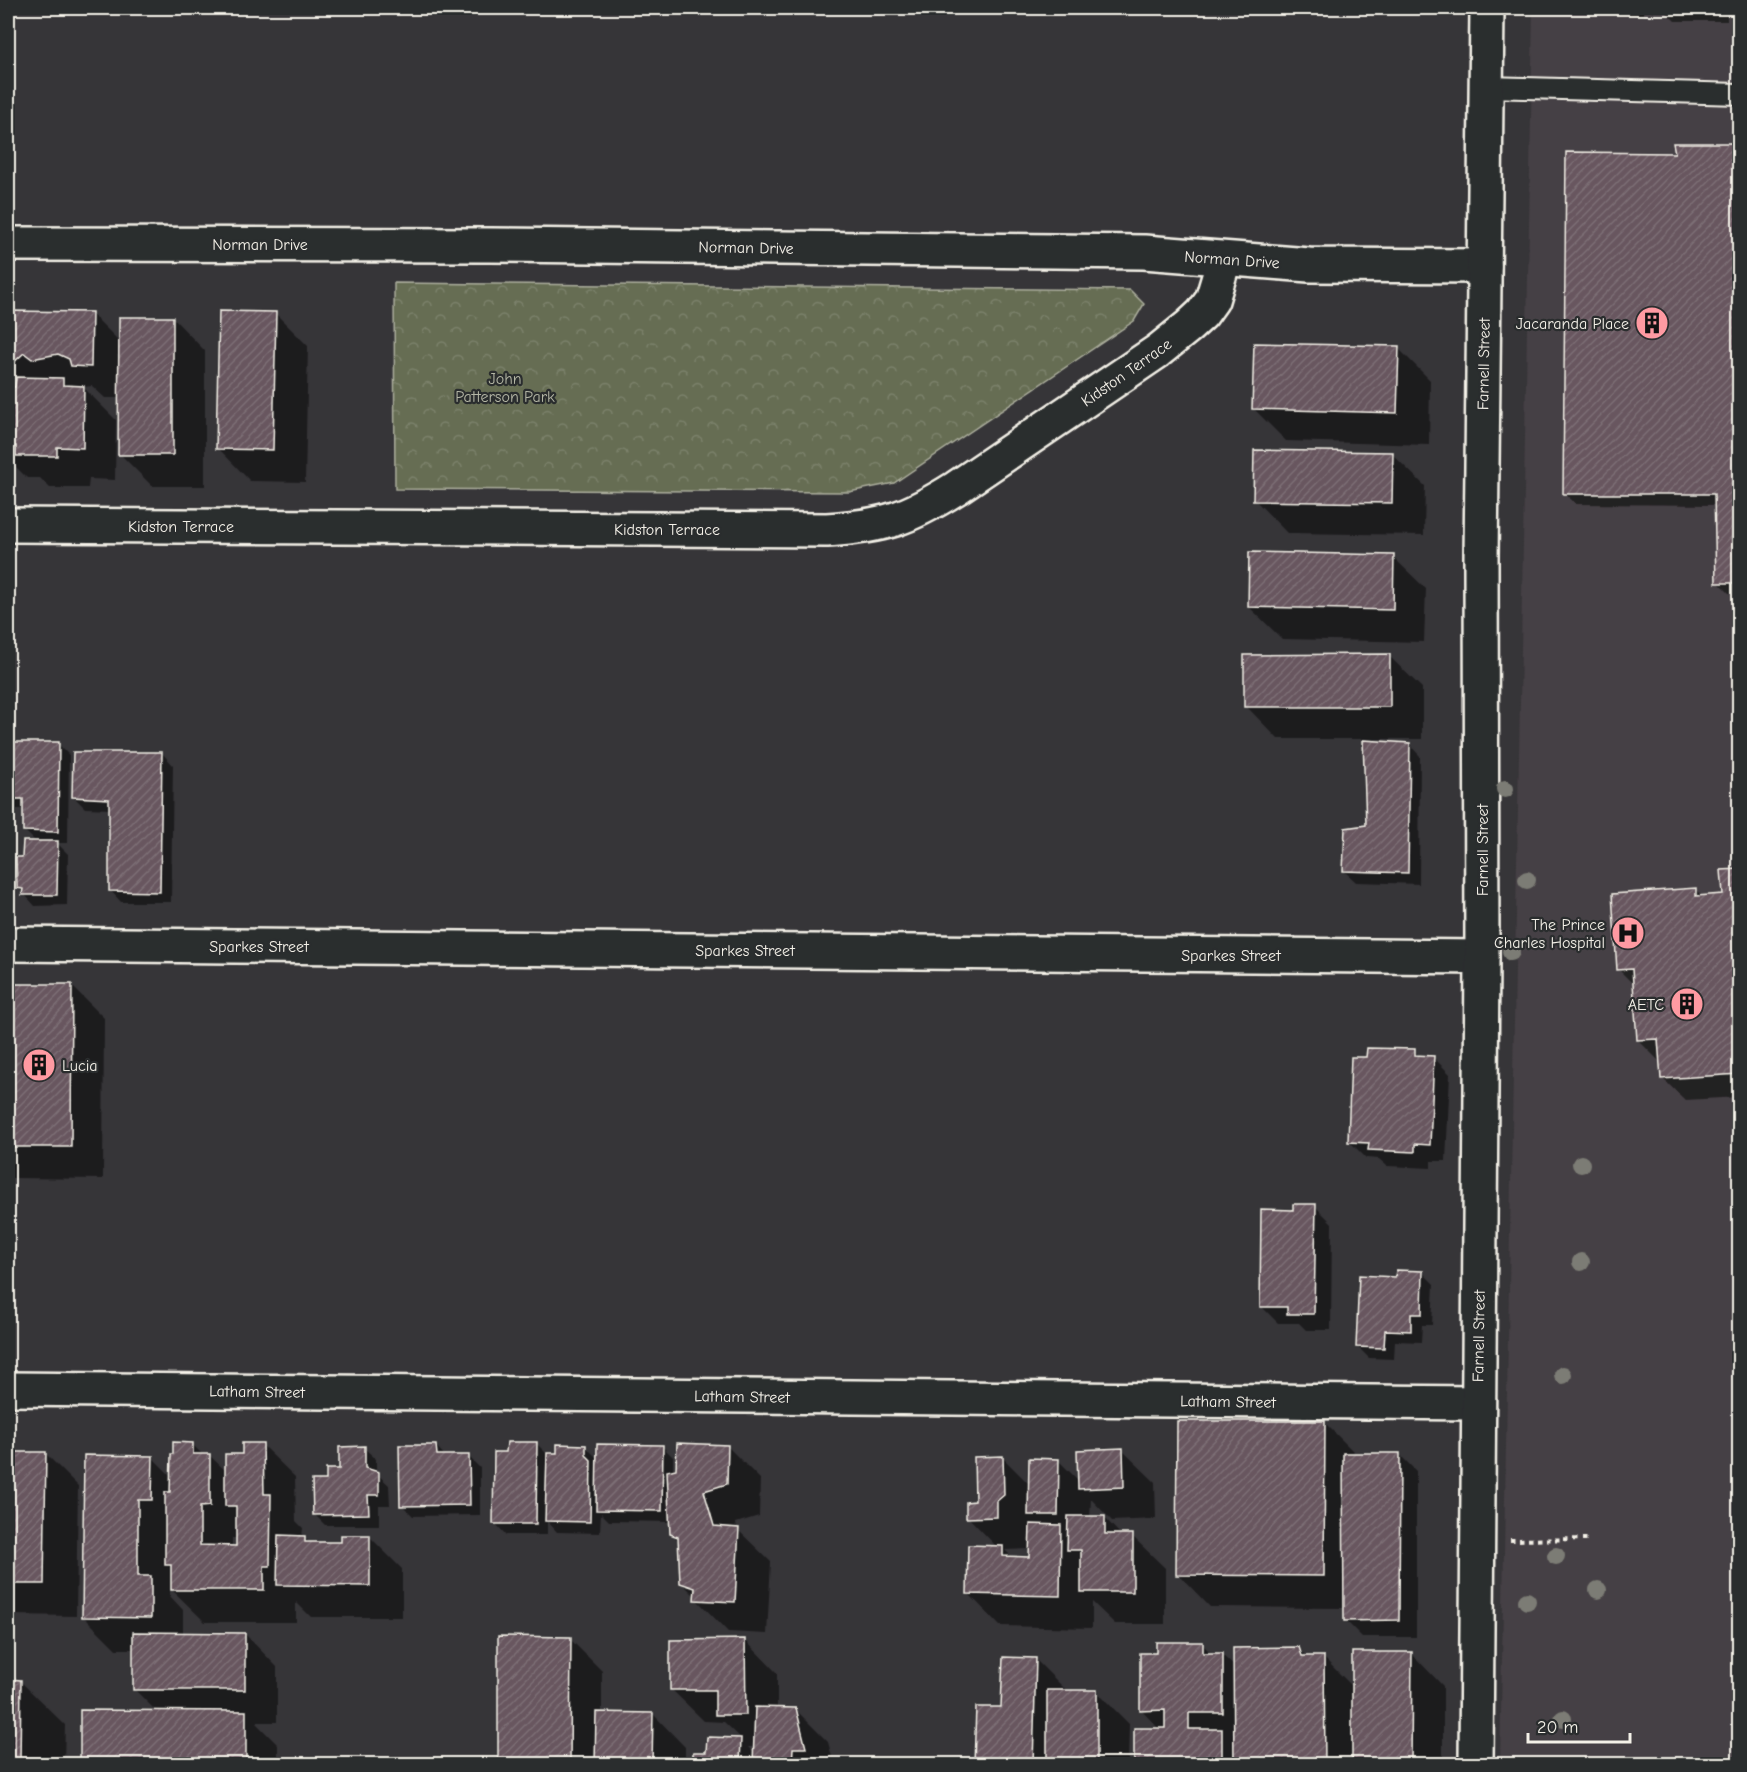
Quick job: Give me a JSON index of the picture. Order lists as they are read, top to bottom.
{
  "streets": {
    "street": [
      "Norman Drive",
      "Farnell Street",
      "Kidston Terrace",
      "Sparkes Street",
      "Latham Street"
    ]
  },
  "crossings": [
    ["Norman Drive", "Farnell Street"],
    ["Norman Drive", "Kidston Terrace"],
    ["Farnell Street", "Sparkes Street"],
    ["Farnell Street", "Latham Street"]
  ],
  "parks": ["John Patterson Park"],
  "places": {
    "building": ["Jacaranda Place", "AETC", "Lucia"],
    "hospital": ["The Prince Charles Hospital"]
  },
  "scale_bar": "20 m"
}
